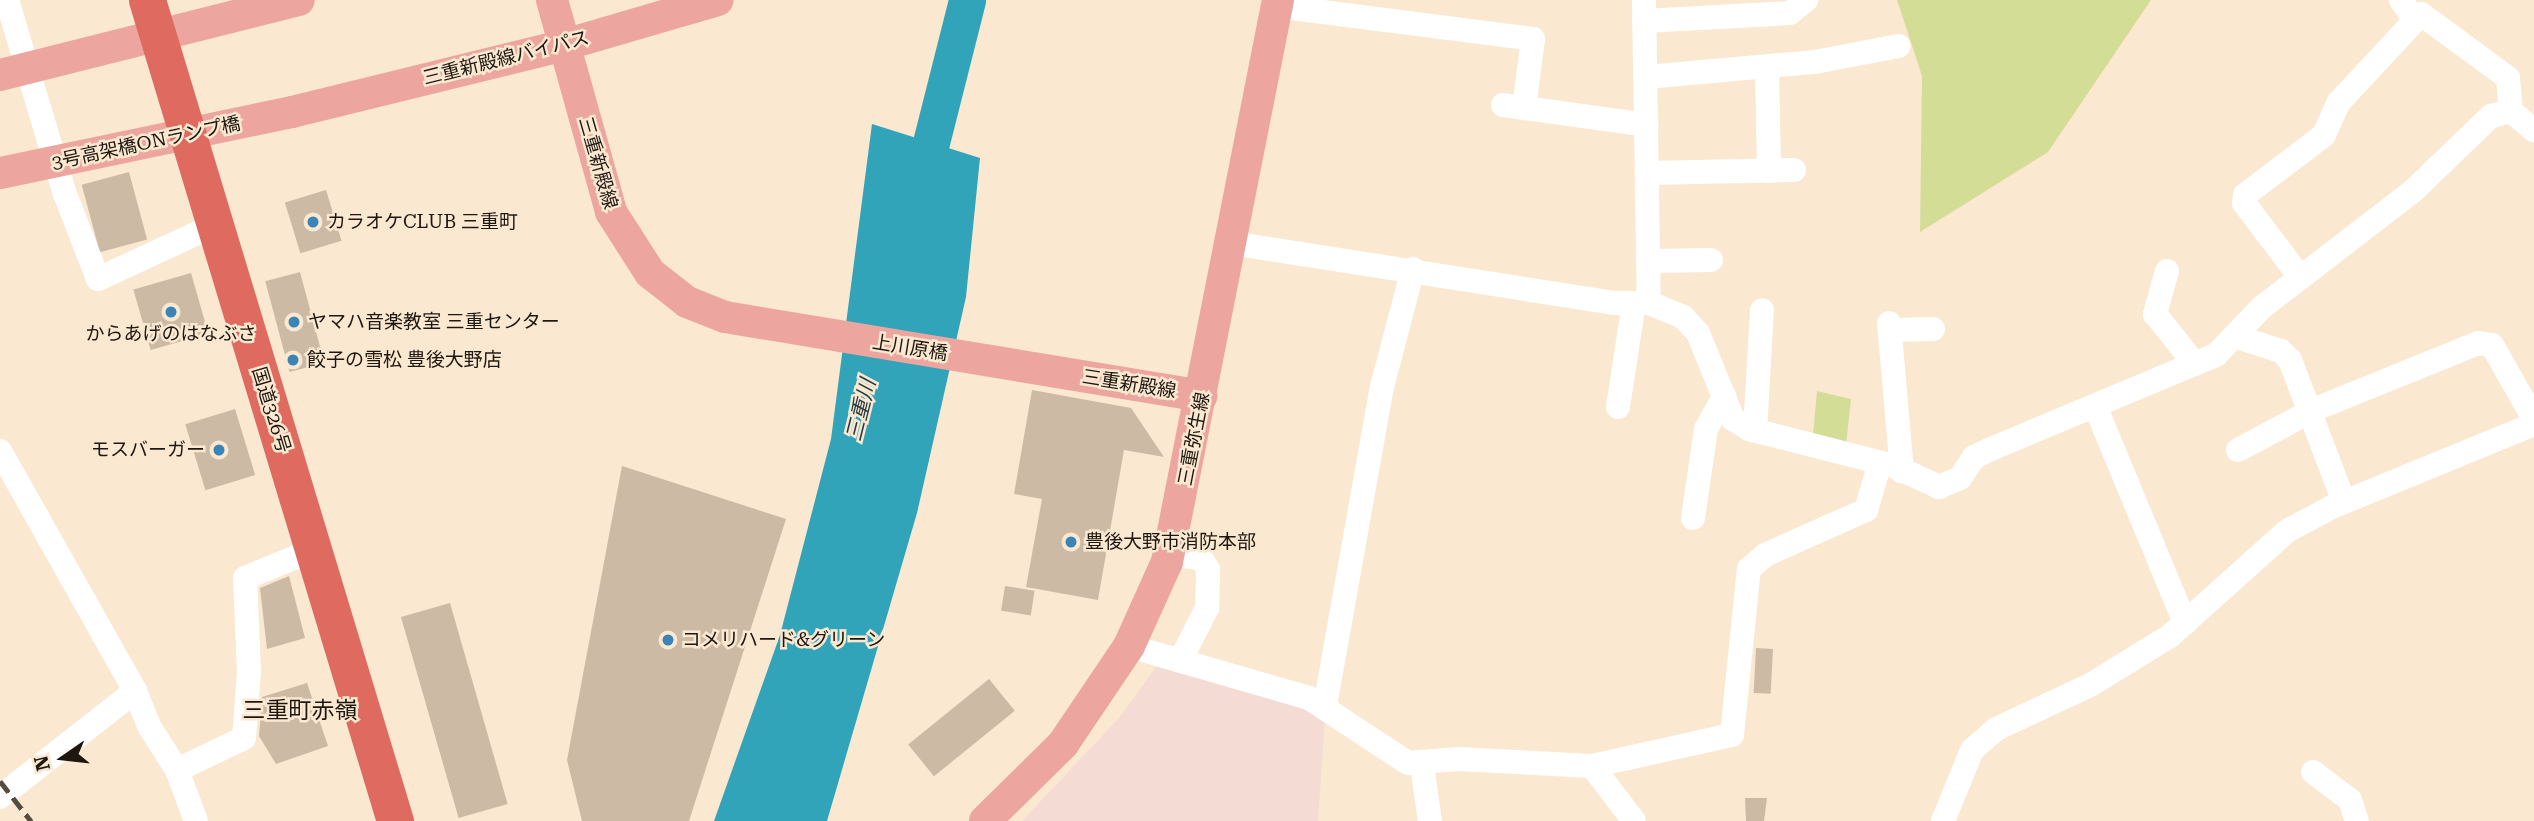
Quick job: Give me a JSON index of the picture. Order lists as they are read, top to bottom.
{
  "streets": {
    "highway": ["国道326号"],
    "main road": [
      "三重新殿線バイパス",
      "3号高架橋ONランプ橋",
      "三重新殿線",
      "上川原橋",
      "三重弥生線"
    ]
  },
  "crossings": [
    ["三重新殿線バイパス", "3号高架橋ONランプ橋"],
    ["三重新殿線バイパス", "三重新殿線"],
    ["三重新殿線", "上川原橋"],
    ["三重新殿線", "三重弥生線"]
  ],
  "districts": ["三重町赤嶺"],
  "water": ["三重川"],
  "places": [
    "カラオケCLUB 三重町",
    "からあげのはなぶさ",
    "ヤマハ音楽教室 三重センター",
    "餃子の雪松 豊後大野店",
    "モスバーガー",
    "豊後大野市消防本部",
    "コメリハード&グリーン"
  ],
  "north": "left"
}
